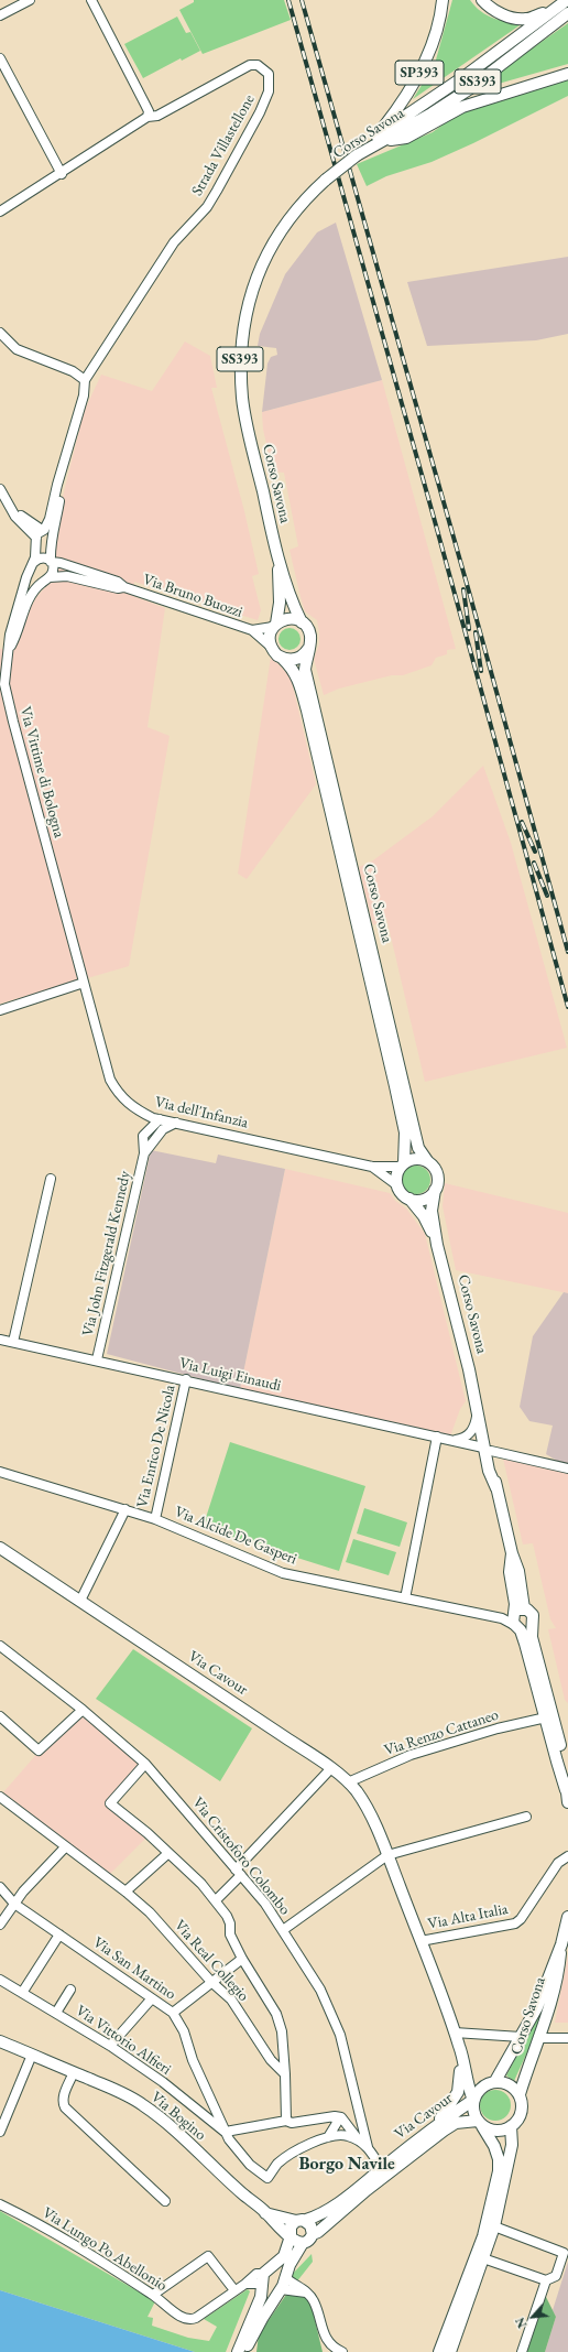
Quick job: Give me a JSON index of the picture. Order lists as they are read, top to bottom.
{
  "streets": {
    "main road": [
      "SP393",
      "SS393",
      "Corso Savona",
      "Via Cavour",
      "Via Bogino"
    ],
    "street": [
      "Strada Villastellone",
      "Via Bruno Buozzi",
      "Via Vittime di Bologna",
      "Via dell'Infanzia",
      "Via John Fitzgerald Kennedy",
      "Via Luigi Einaudi",
      "Via Enrico De Nicola",
      "Via Alcide De Gasperi",
      "Via Renzo Cattaneo",
      "Via Cristoforo Colombo",
      "Via Alta Italia",
      "Via Real Collegio",
      "Via San Martino",
      "Via Vittorio Alfieri",
      "Via Lungo Po Abellonio"
    ]
  },
  "crossings": [
    ["SP393", "Corso Savona"],
    ["Corso Savona", "Via Bruno Buozzi"],
    ["Corso Savona", "Via dell'Infanzia"],
    ["Corso Savona", "Via Luigi Einaudi"],
    ["Corso Savona", "Via Alcide De Gasperi"],
    ["Corso Savona", "Via Cavour"],
    ["Corso Savona", "Via Renzo Cattaneo"],
    ["Via Bruno Buozzi", "Via Vittime di Bologna"],
    ["Via Vittime di Bologna", "Via dell'Infanzia"],
    ["Via dell'Infanzia", "Via John Fitzgerald Kennedy"],
    ["Via John Fitzgerald Kennedy", "Via Luigi Einaudi"],
    ["Via Luigi Einaudi", "Via Enrico De Nicola"],
    ["Via Enrico De Nicola", "Via Alcide De Gasperi"],
    ["Via Cavour", "Via Renzo Cattaneo"],
    ["Via Cavour", "Via Alta Italia"],
    ["Via Cavour", "Via Bogino"],
    ["Via San Martino", "Via Vittorio Alfieri"]
  ],
  "districts": ["Borgo Navile"],
  "north": "bottom left"
}
